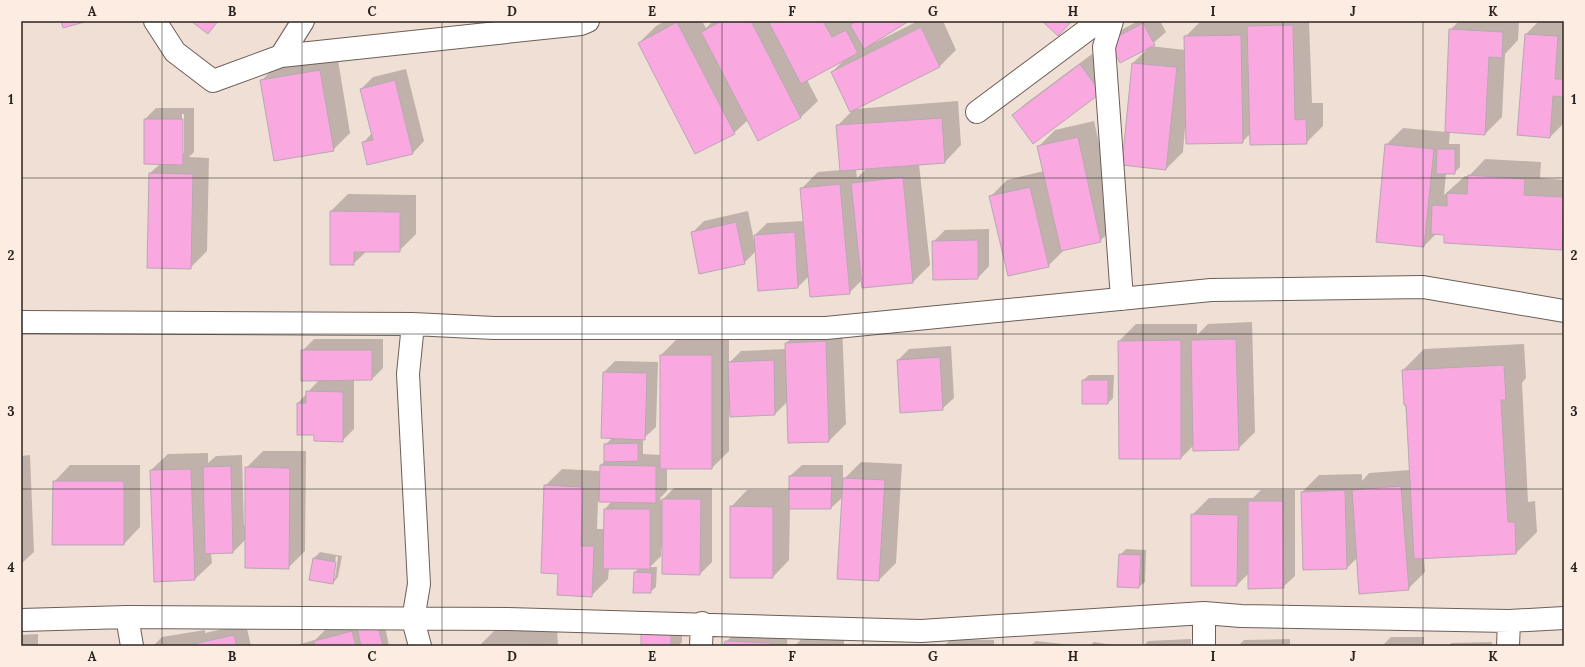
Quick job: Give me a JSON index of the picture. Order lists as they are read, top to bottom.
{
  "grid": {
    "columns": [
      "A",
      "B",
      "C",
      "D",
      "E",
      "F",
      "G",
      "H",
      "I",
      "J",
      "K"
    ],
    "rows": [
      "1",
      "2",
      "3",
      "4"
    ]
  }
}
